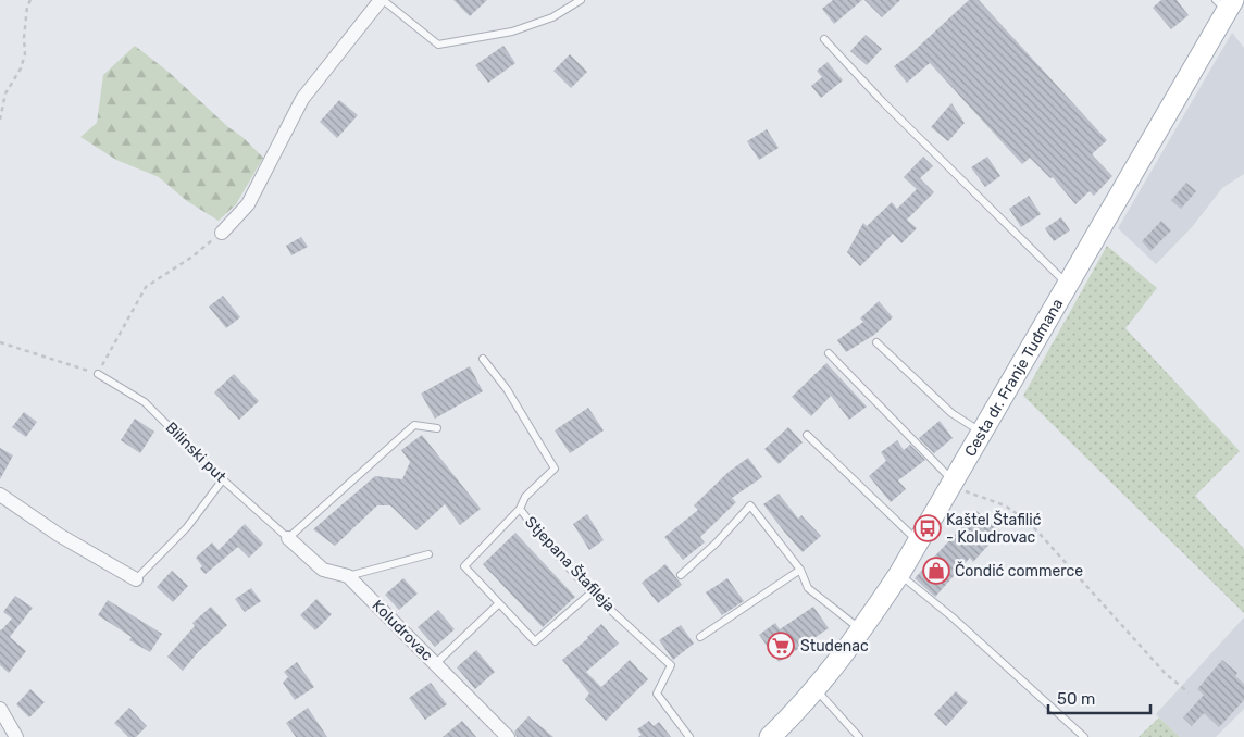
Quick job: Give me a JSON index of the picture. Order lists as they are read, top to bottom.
{
  "streets": {
    "main road": ["Cesta dr. Franje Tuđmana"],
    "street": ["Koludrovac"],
    "lane": ["Bilinski put", "Stjepana Štafileja"]
  },
  "crossings": [
    ["Bilinski put", "Koludrovac"]
  ],
  "places": {
    "bus stop": ["Kaštel Štafilić - Koludrovac"],
    "shop": ["Čondić commerce"],
    "supermarket": ["Studenac"]
  },
  "scale_bar": "50 m"
}
